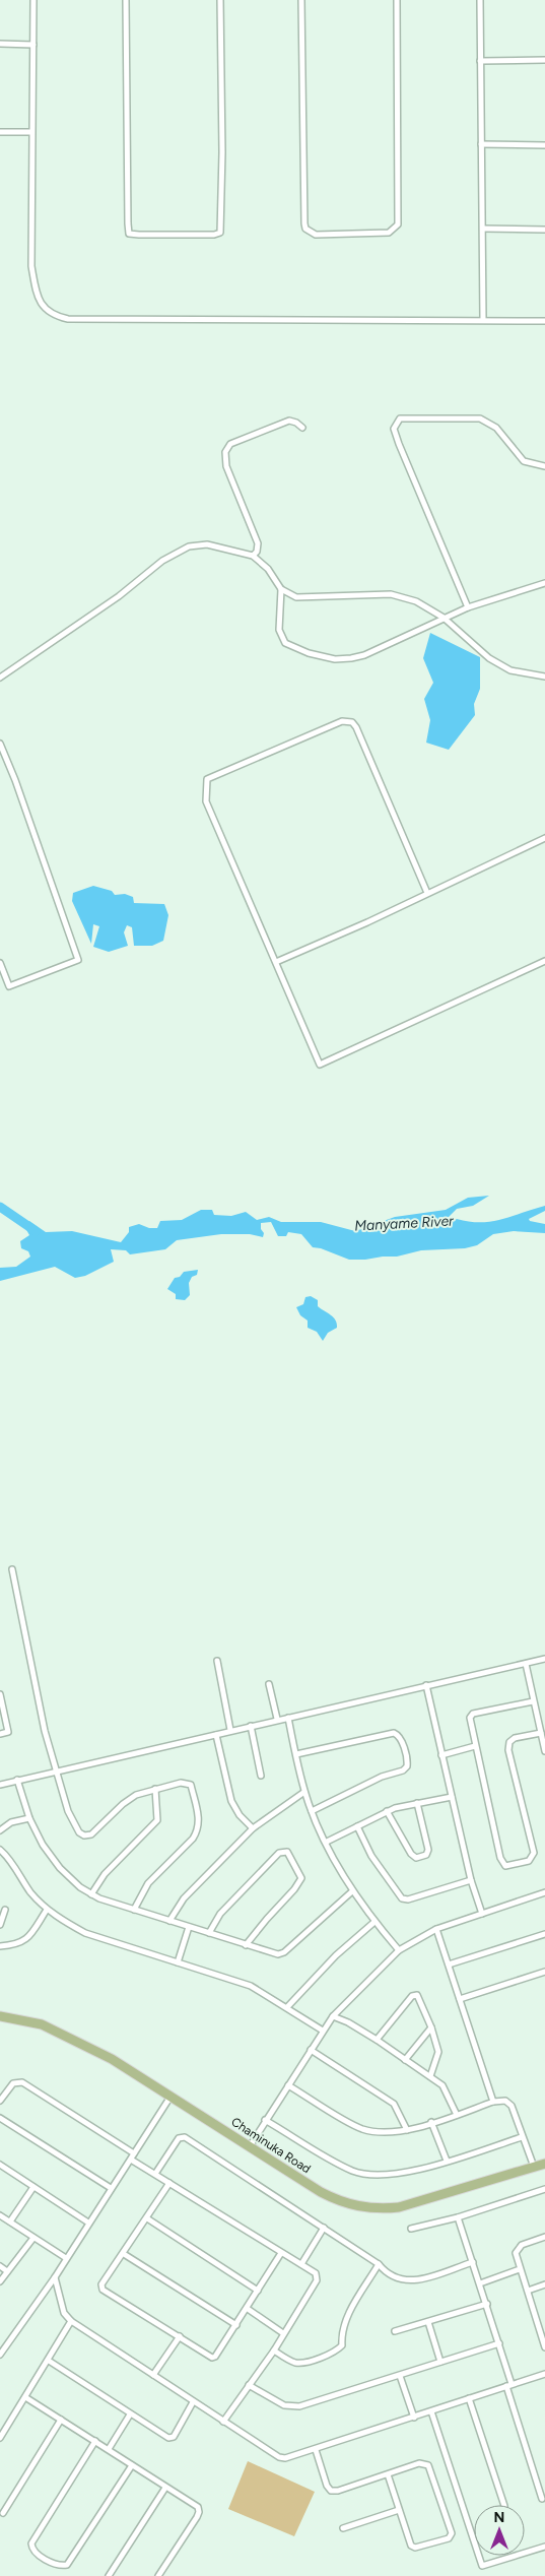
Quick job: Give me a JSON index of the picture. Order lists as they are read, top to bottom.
{
  "streets": {
    "main road": ["Chaminuka Road"]
  },
  "water": ["Manyame River"],
  "north": "top"
}
